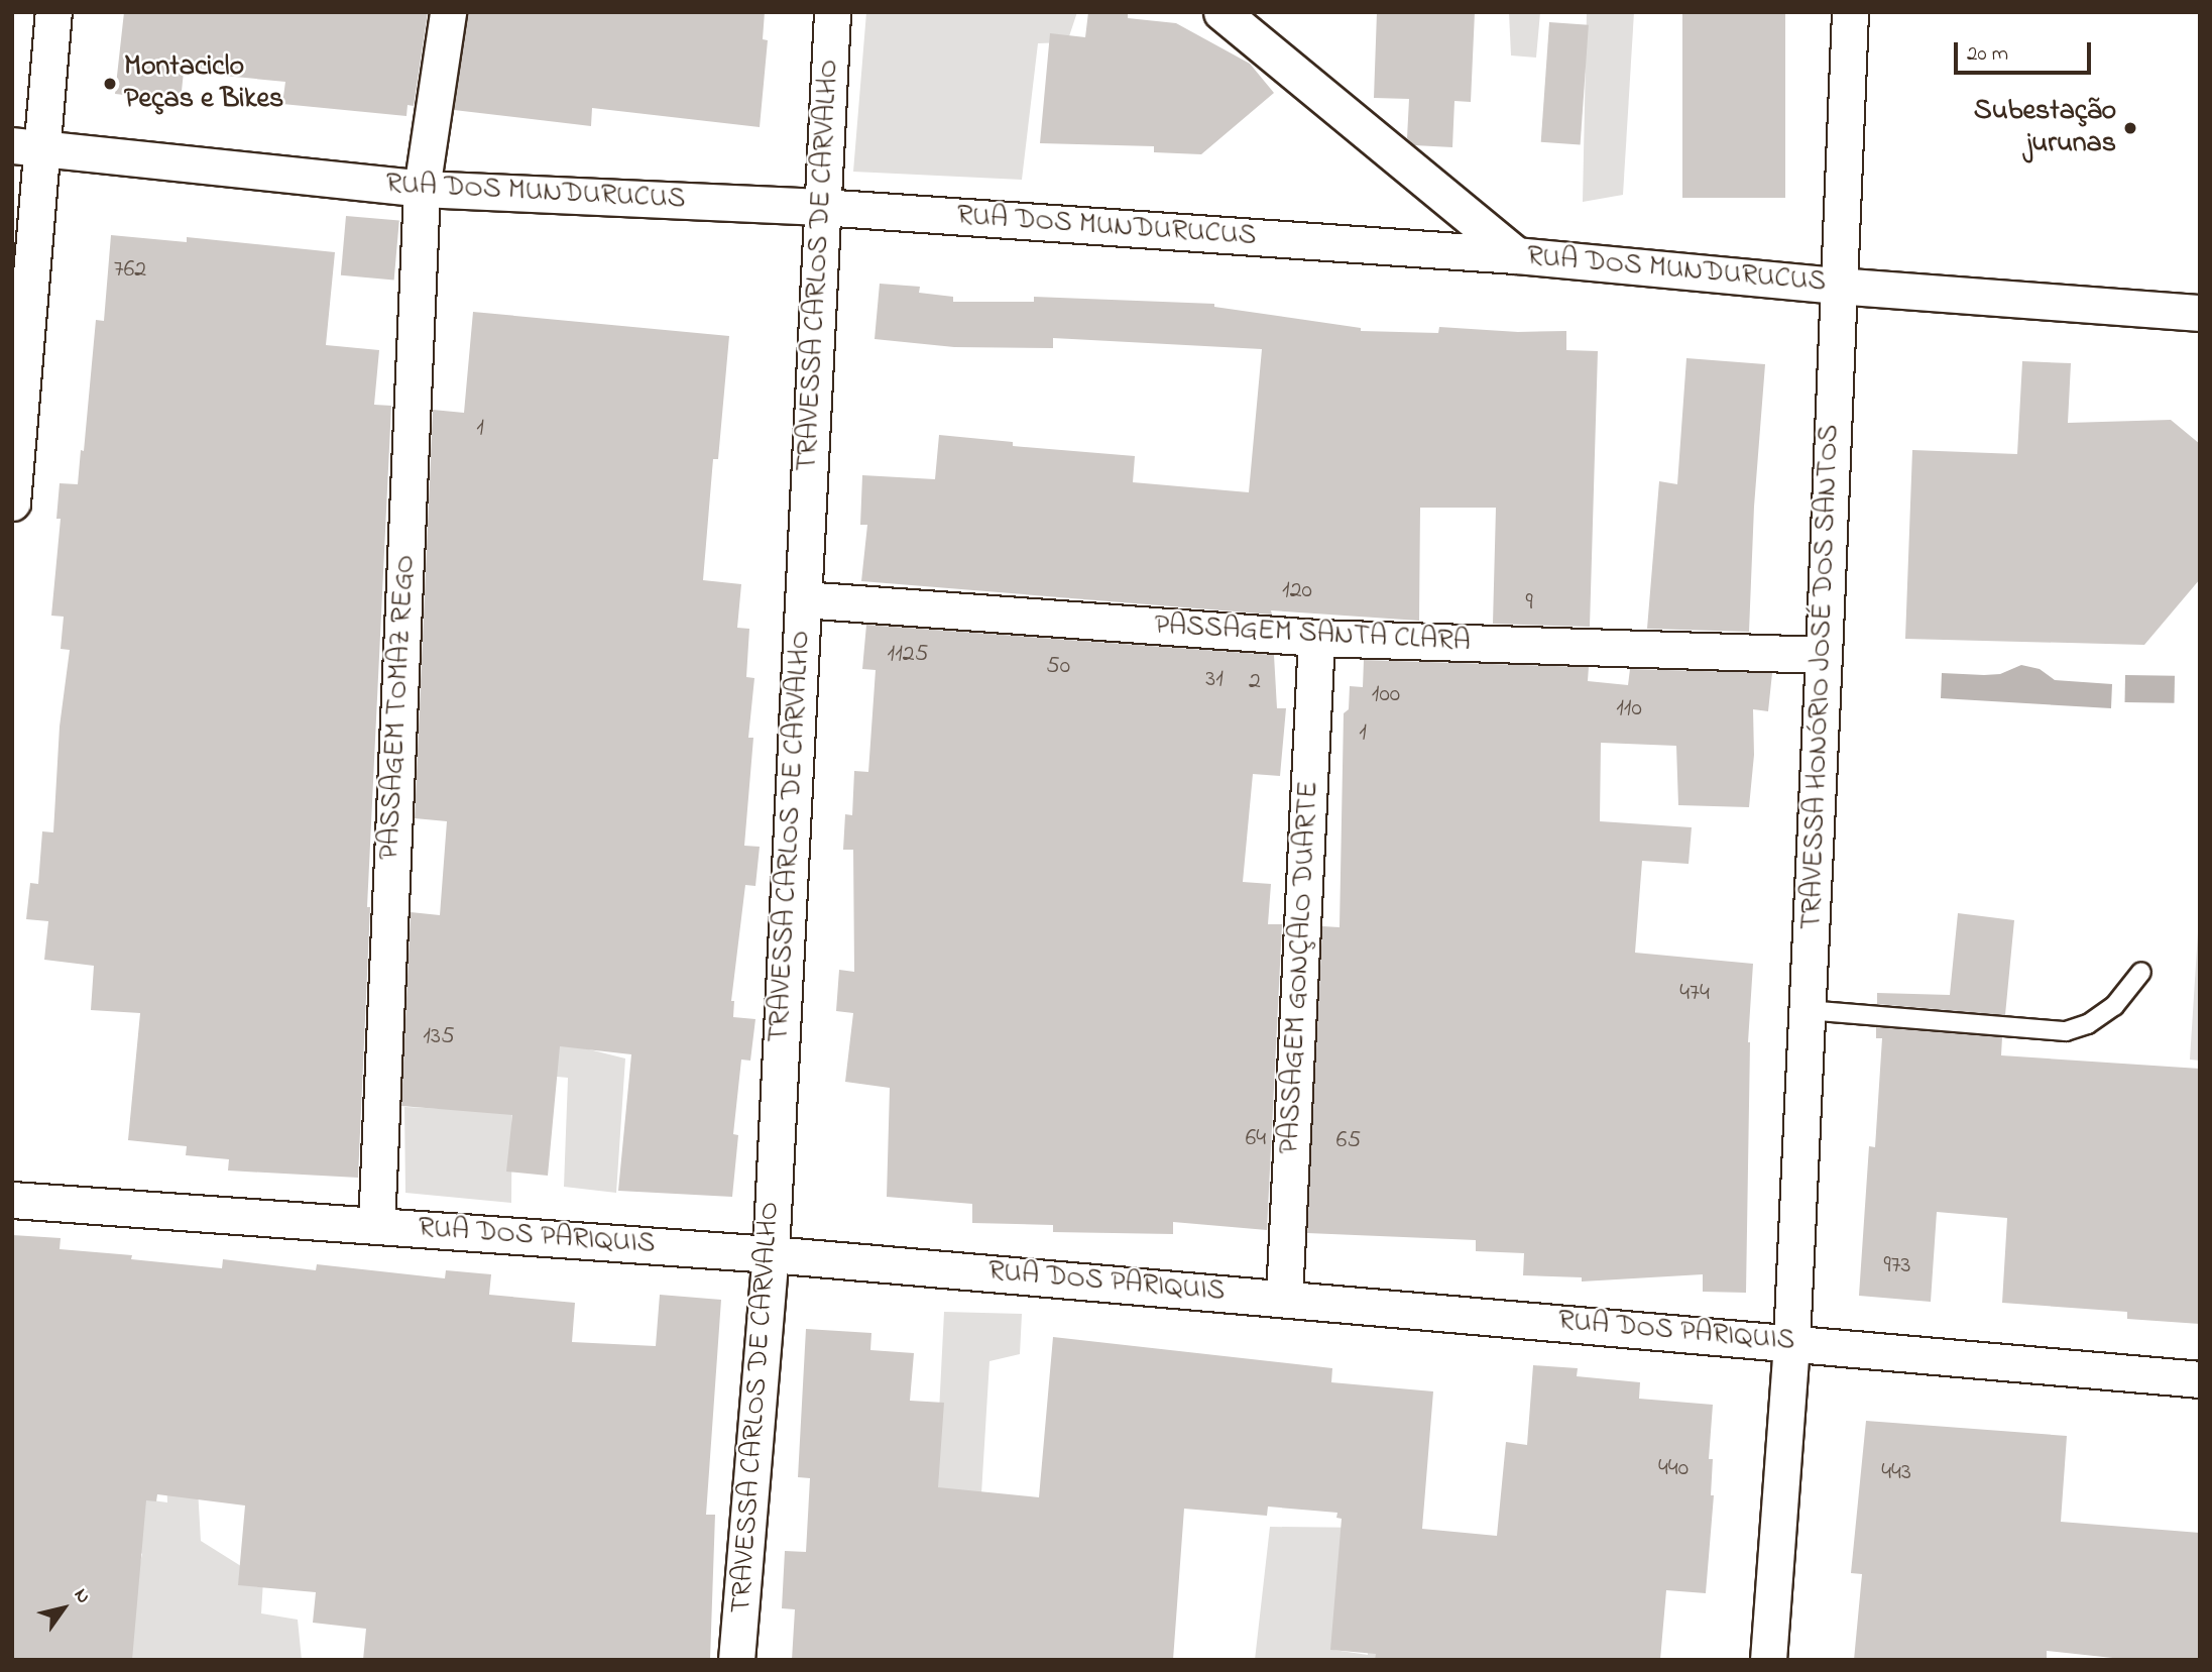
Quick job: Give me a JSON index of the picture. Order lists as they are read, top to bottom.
{
  "streets": {
    "street": [
      "RUA DOS MUNDURUCUS",
      "TRAVESSA CARLOS DE CARVALHO",
      "PASSAGEM SANTA CLARA",
      "TRAVESSA HONÓRIO JOSÉ DOS SANTOS",
      "PASSAGEM TOMAZ REGO",
      "PASSAGEM GONÇALO DUARTE",
      "RUA DOS PARIQUIS"
    ]
  },
  "crossings": [
    ["RUA DOS MUNDURUCUS", "TRAVESSA CARLOS DE CARVALHO"],
    ["RUA DOS MUNDURUCUS", "TRAVESSA HONÓRIO JOSÉ DOS SANTOS"],
    ["RUA DOS MUNDURUCUS", "PASSAGEM TOMAZ REGO"],
    ["TRAVESSA CARLOS DE CARVALHO", "PASSAGEM SANTA CLARA"],
    ["TRAVESSA CARLOS DE CARVALHO", "RUA DOS PARIQUIS"],
    ["PASSAGEM SANTA CLARA", "TRAVESSA HONÓRIO JOSÉ DOS SANTOS"],
    ["PASSAGEM SANTA CLARA", "PASSAGEM GONÇALO DUARTE"],
    ["TRAVESSA HONÓRIO JOSÉ DOS SANTOS", "RUA DOS PARIQUIS"],
    ["PASSAGEM TOMAZ REGO", "RUA DOS PARIQUIS"],
    ["PASSAGEM GONÇALO DUARTE", "RUA DOS PARIQUIS"]
  ],
  "places": ["Montaciclo Peças e Bikes", "Subestação jurunas"],
  "house_numbers": [
    "762",
    "1",
    "120",
    "9",
    "1125",
    "50",
    "31",
    "2",
    "100",
    "110",
    "1",
    "474",
    "135",
    "64",
    "65",
    "973",
    "440",
    "443"
  ],
  "scale_bar": "20 m",
  "north": "top right"
}
